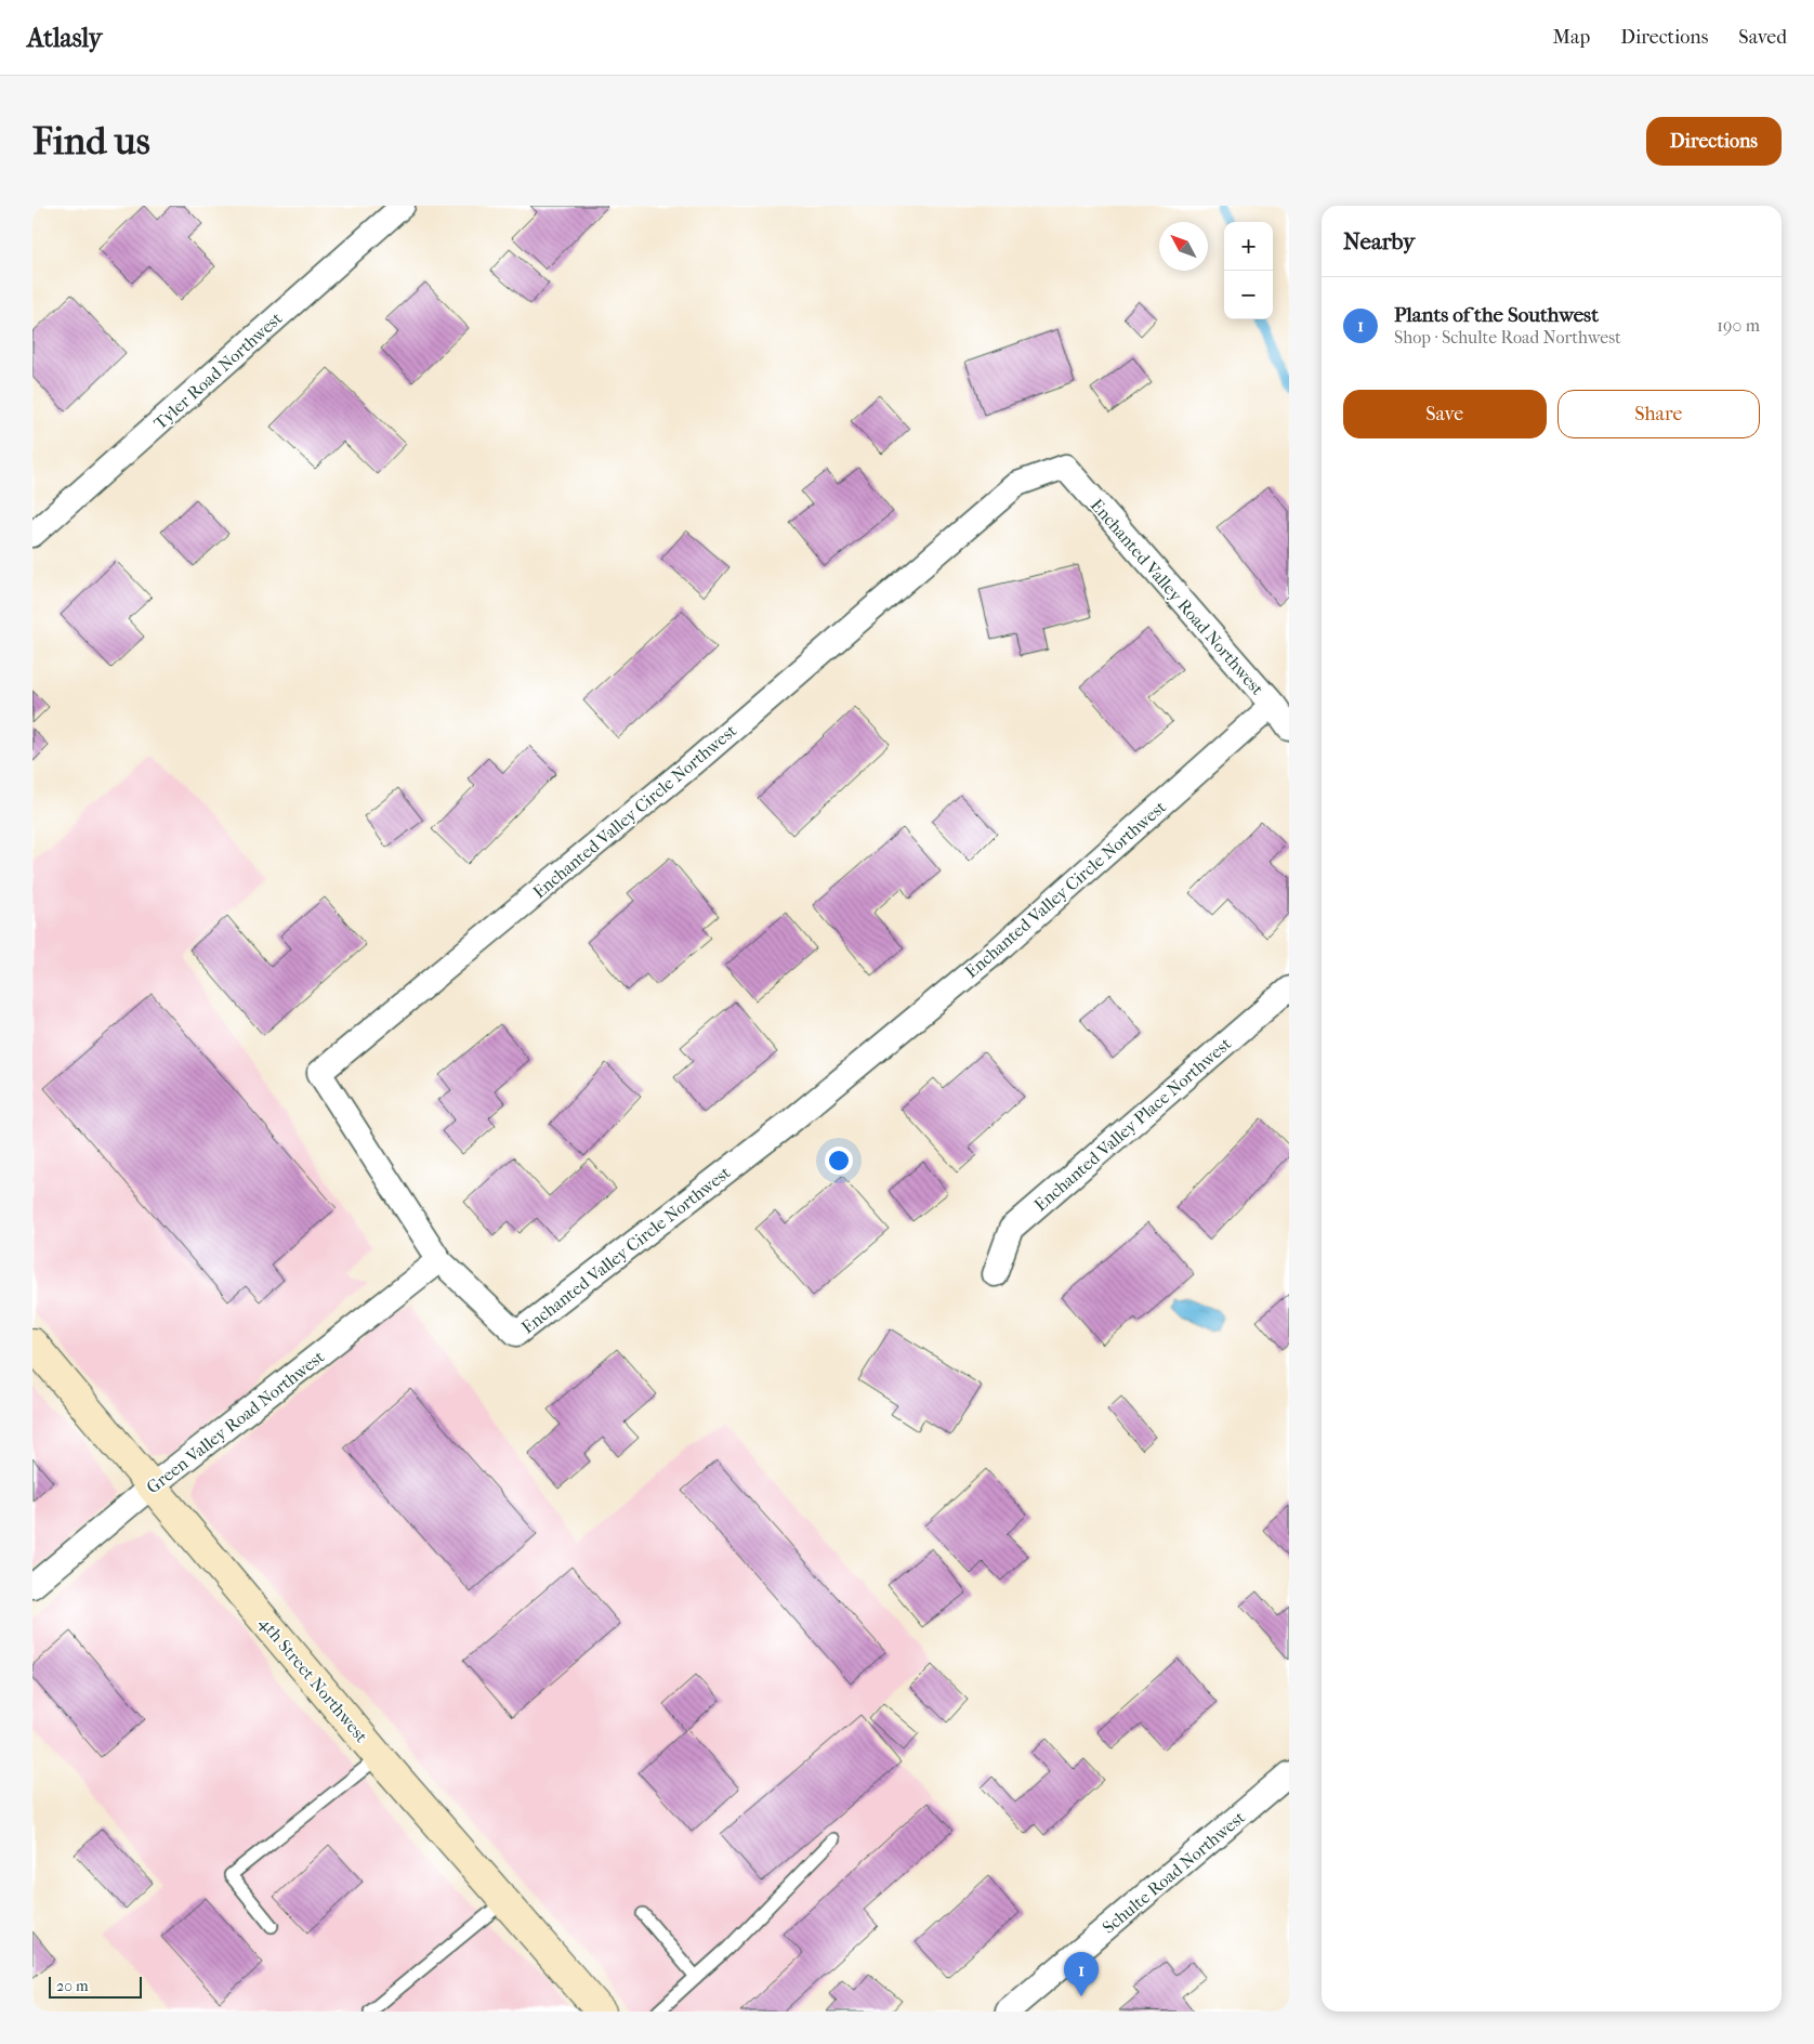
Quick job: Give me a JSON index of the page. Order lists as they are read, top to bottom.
{
  "streets": {
    "main road": ["4th Street Northwest"],
    "street": [
      "Tyler Road Northwest",
      "Enchanted Valley Road Northwest",
      "Enchanted Valley Circle Northwest",
      "Enchanted Valley Place Northwest",
      "Green Valley Road Northwest",
      "Schulte Road Northwest"
    ]
  },
  "crossings": [
    ["Enchanted Valley Road Northwest", "Enchanted Valley Circle Northwest"],
    ["Enchanted Valley Circle Northwest", "Green Valley Road Northwest"],
    ["Green Valley Road Northwest", "4th Street Northwest"]
  ],
  "scale_bar": "20 m",
  "north": "top left",
  "page": {
    "header": "Atlasly",
    "nav": ["Map", "Directions", "Saved"],
    "buttons": [
      "Directions",
      ["Save", "Share"]
    ],
    "title": "Find us",
    "heading": "Nearby",
    "map_buttons": ["+", "−"],
    "list": [
      {
        "mark": "1",
        "name": "Plants of the Southwest",
        "note": "Shop · Schulte Road Northwest",
        "value": "190 m"
      }
    ],
    "pins": "1",
    "scale": "20 m"
  }
}
